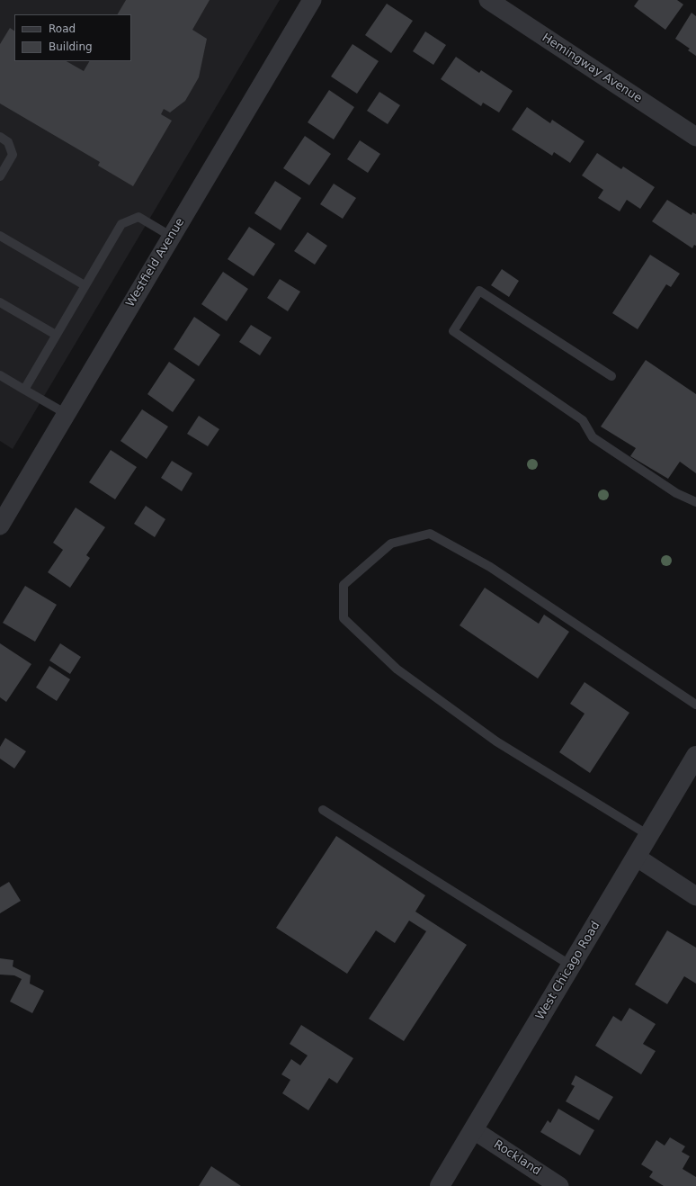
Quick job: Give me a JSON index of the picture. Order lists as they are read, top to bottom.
{
  "streets": {
    "street": [
      "Hemingway Avenue",
      "Westfield Avenue",
      "West Chicago Road",
      "Rockland"
    ]
  },
  "crossings": [
    ["West Chicago Road", "Rockland"]
  ],
  "legend": ["Road", "Building"]
}
